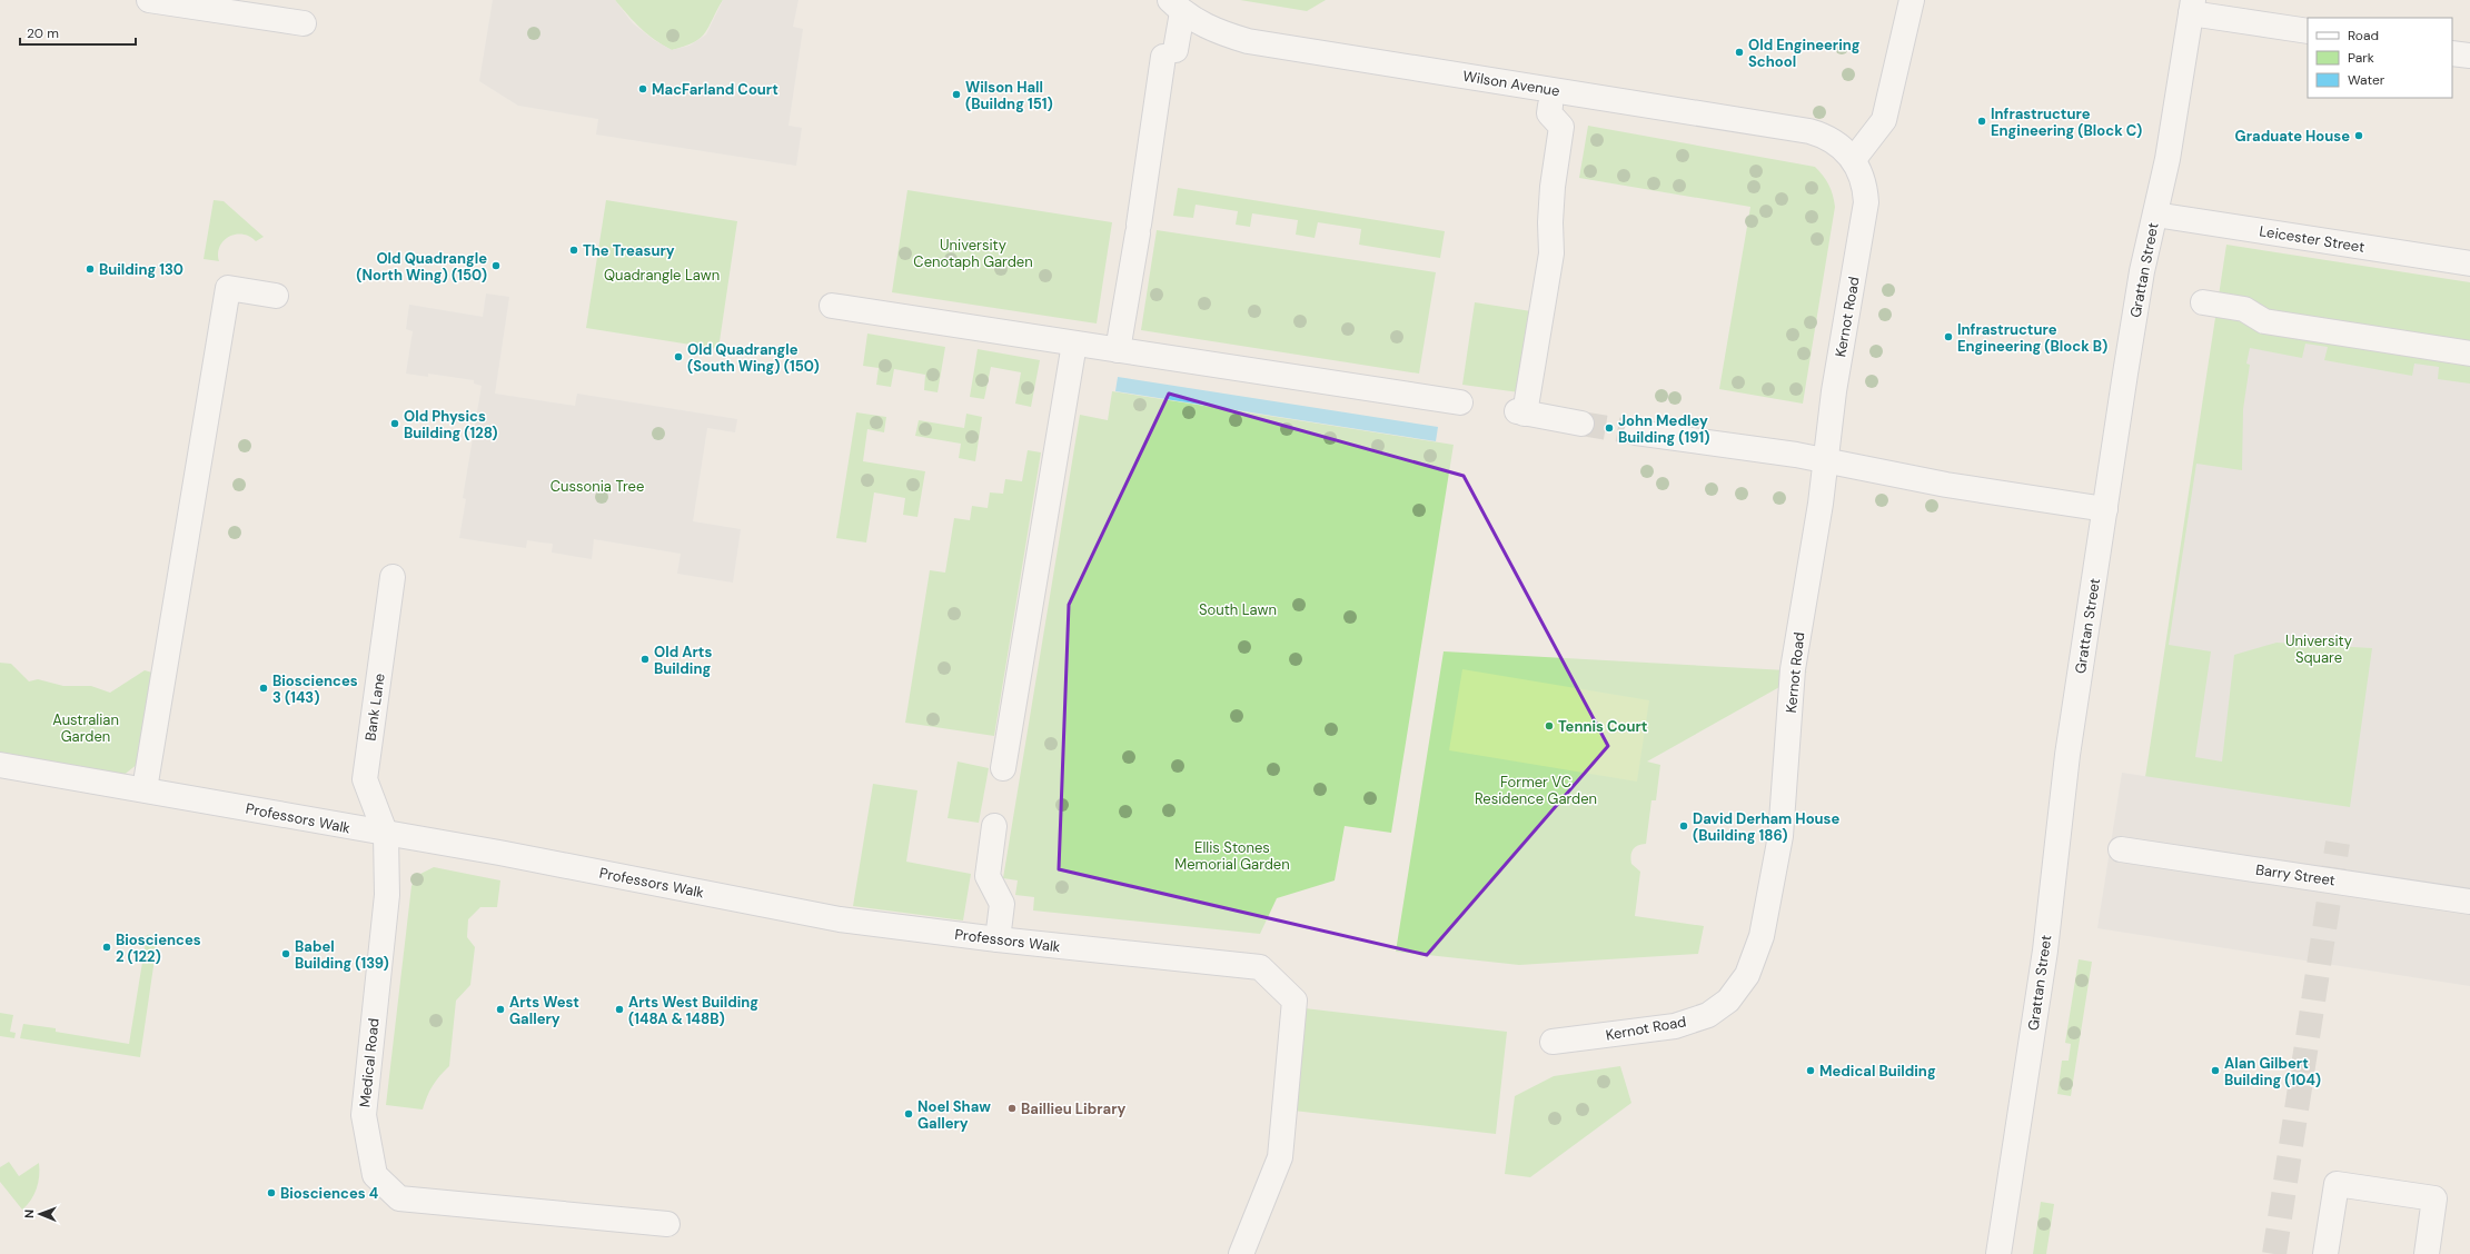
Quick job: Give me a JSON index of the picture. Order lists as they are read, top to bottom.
{
  "streets": {
    "street": [
      "Wilson Avenue",
      "Leicester Street",
      "Grattan Street",
      "Kernot Road",
      "Bank Lane",
      "Professors Walk",
      "Barry Street",
      "Medical Road"
    ]
  },
  "crossings": [
    ["Wilson Avenue", "Kernot Road"],
    ["Leicester Street", "Grattan Street"],
    ["Bank Lane", "Professors Walk"],
    ["Bank Lane", "Medical Road"],
    ["Professors Walk", "Medical Road"]
  ],
  "parks": [
    "University Cenotaph Garden",
    "Quadrangle Lawn",
    "Cussonia Tree",
    "South Lawn",
    "University Square",
    "Australian Garden",
    "Former VC Residence Garden",
    "Ellis Stones Memorial Garden"
  ],
  "places": [
    "Old Engineering School",
    "MacFarland Court",
    "Wilson Hall (Buildng 151)",
    "Infrastructure Engineering (Block C)",
    "Graduate House",
    "The Treasury",
    "Old Quadrangle (North Wing) (150)",
    "Building 130",
    "Infrastructure Engineering (Block B)",
    "Old Quadrangle (South Wing) (150)",
    "Old Physics Building (128)",
    "John Medley Building (191)",
    "Old Arts Building",
    "Biosciences 3 (143)",
    "Tennis Court",
    "David Derham House (Building 186)",
    "Biosciences 2 (122)",
    "Babel Building (139)",
    "Arts West Gallery",
    "Arts West Building (148A & 148B)",
    "Medical Building",
    "Alan Gilbert Building (104)",
    "Baillieu Library",
    "Noel Shaw Gallery",
    "Biosciences 4"
  ],
  "legend": ["Road", "Park", "Water"],
  "scale_bar": "20 m",
  "north": "left"
}
